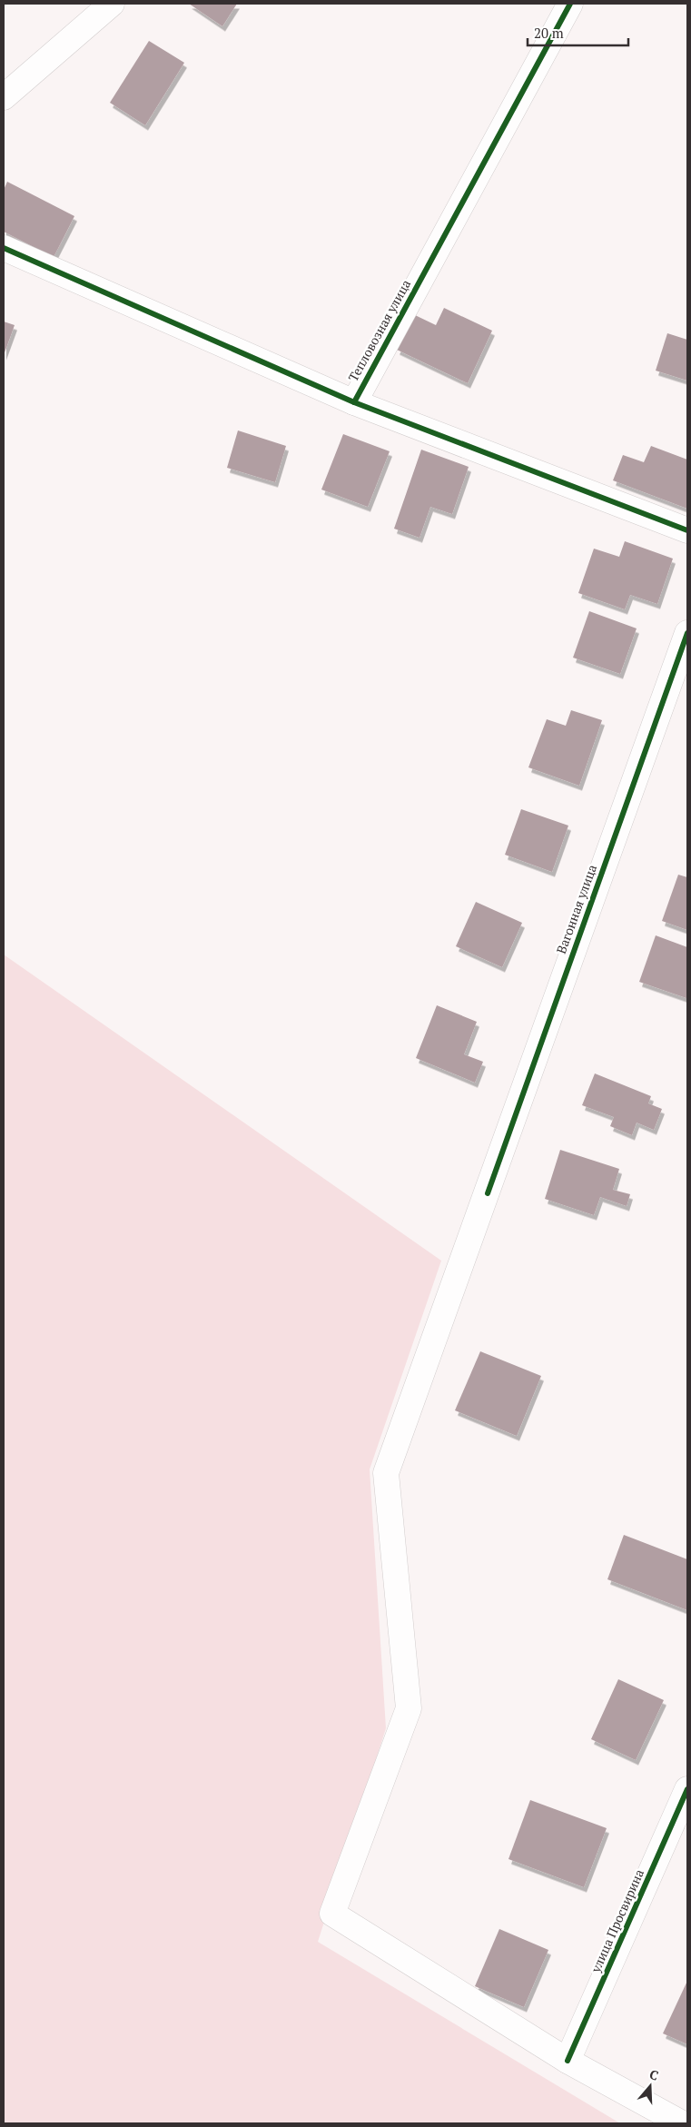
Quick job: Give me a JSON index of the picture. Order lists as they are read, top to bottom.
{
  "streets": {
    "street": ["Тепловозная улица", "Вагонная улица", "улица Просвирина"]
  },
  "crossings": [
    ["Вагонная улица", "улица Просвирина"]
  ],
  "scale_bar": "20 m",
  "north": "top"
}
